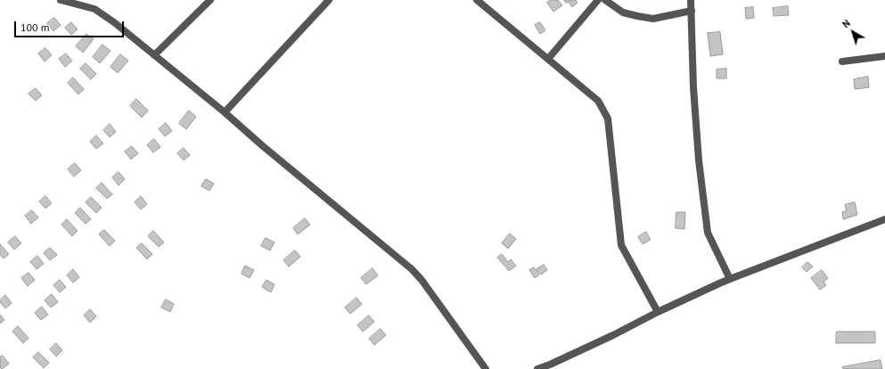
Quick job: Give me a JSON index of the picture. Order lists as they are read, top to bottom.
{
  "scale_bar": "100 m",
  "north": "top left"
}
